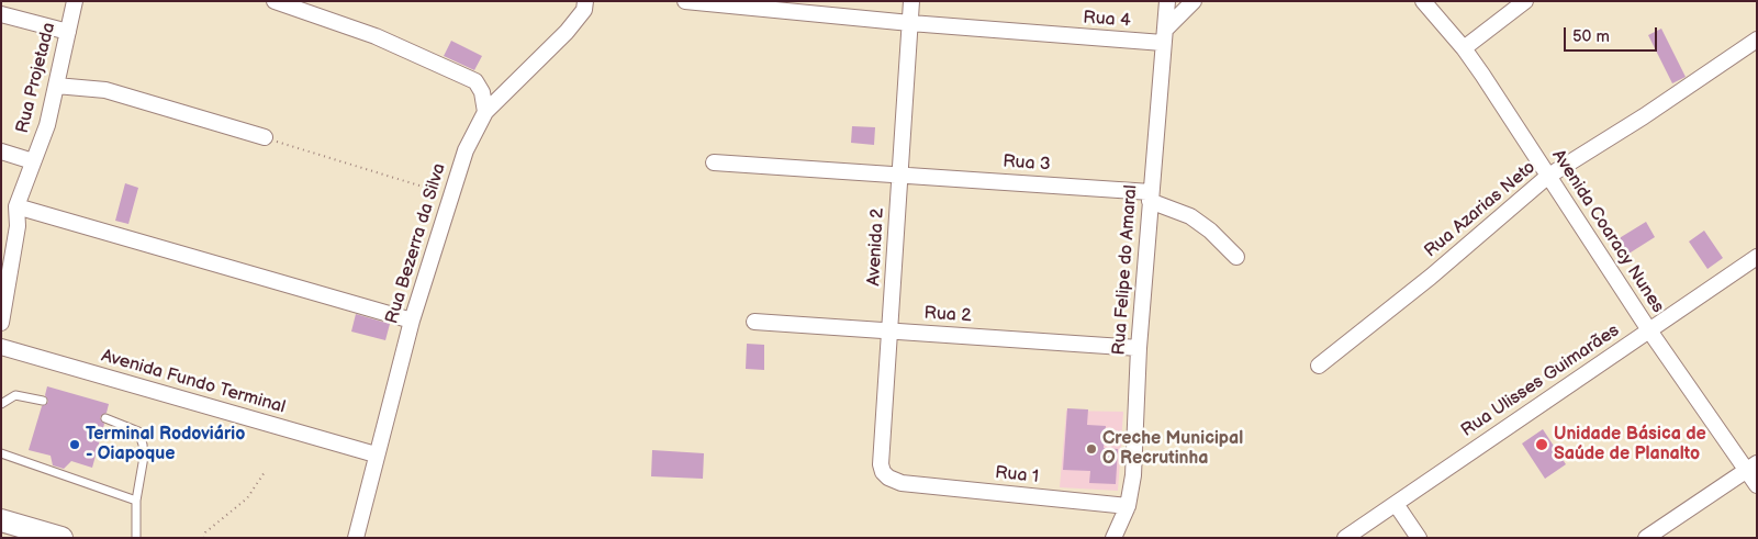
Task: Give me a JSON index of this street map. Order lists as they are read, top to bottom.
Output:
{
  "streets": {
    "street": [
      "Rua 4",
      "Rua Projetada",
      "Rua 3",
      "Rua Azarias Neto",
      "Avenida Coaracy Nunes",
      "Rua Bezerra da Silva",
      "Avenida 2",
      "Rua Felipe do Amaral",
      "Rua 2",
      "Rua Ulisses Guimarães",
      "Avenida Fundo Terminal",
      "Rua 1"
    ]
  },
  "crossings": [
    ["Rua 4", "Avenida 2"],
    ["Rua 4", "Rua Felipe do Amaral"],
    ["Rua 3", "Avenida 2"],
    ["Rua 3", "Rua Felipe do Amaral"],
    ["Rua Azarias Neto", "Avenida Coaracy Nunes"],
    ["Avenida Coaracy Nunes", "Rua Ulisses Guimarães"],
    ["Rua Bezerra da Silva", "Avenida Fundo Terminal"],
    ["Avenida 2", "Rua 2"],
    ["Avenida 2", "Rua 1"],
    ["Rua Felipe do Amaral", "Rua 2"],
    ["Rua Felipe do Amaral", "Rua 1"]
  ],
  "places": ["Terminal Rodoviário - Oiapoque", "Unidade Básica de Saúde de Planalto", "Creche Municipal O Recrutinha"],
  "scale_bar": "50 m"
}
